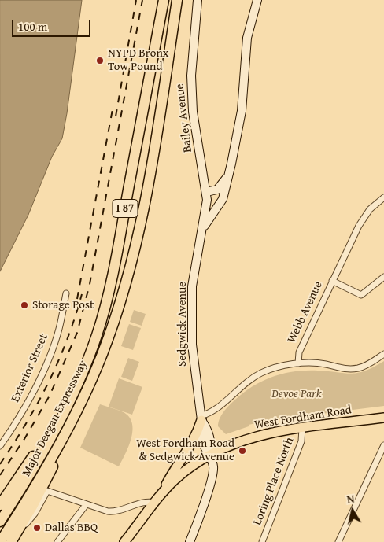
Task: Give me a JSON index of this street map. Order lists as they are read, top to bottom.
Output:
{
  "streets": {
    "highway": ["I 87", "Major Deegan Expressway"],
    "main road": ["Bailey Avenue", "Sedgwick Avenue", "West Fordham Road"],
    "street": ["Webb Avenue", "Exterior Street", "Loring Place North"]
  },
  "crossings": [
    ["Bailey Avenue", "Sedgwick Avenue"],
    ["Sedgwick Avenue", "West Fordham Road"],
    ["West Fordham Road", "Loring Place North"]
  ],
  "parks": ["Devoe Park"],
  "places": [
    "NYPD Bronx Tow Pound",
    "Storage Post",
    "West Fordham Road & Sedgwick Avenue",
    "Dallas BBQ"
  ],
  "scale_bar": "100 m",
  "north": "top"
}
